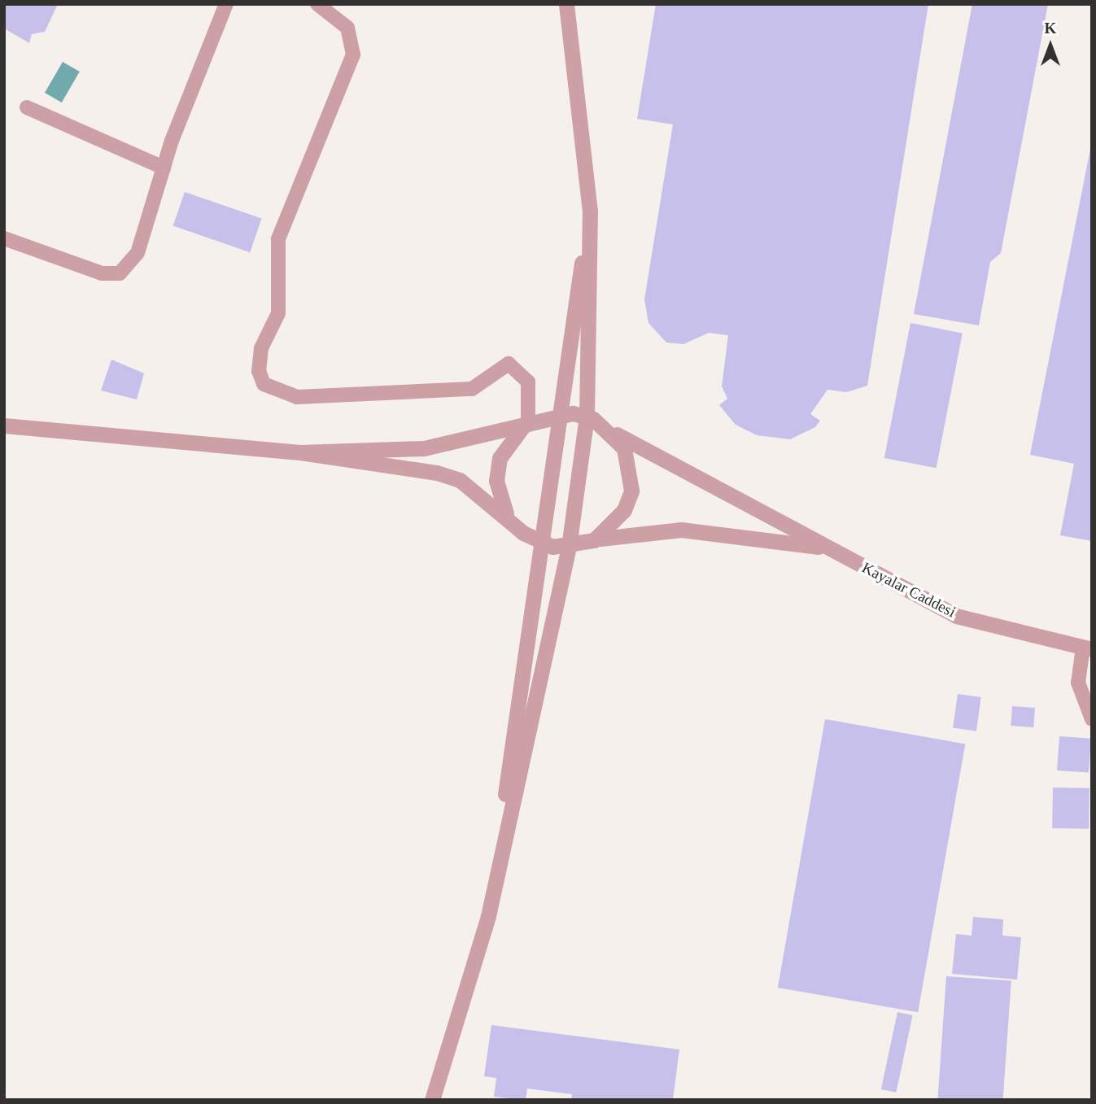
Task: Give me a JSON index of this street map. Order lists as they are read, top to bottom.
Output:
{
  "streets": {
    "street": ["Kayalar Caddesi"]
  },
  "north": "top"
}
